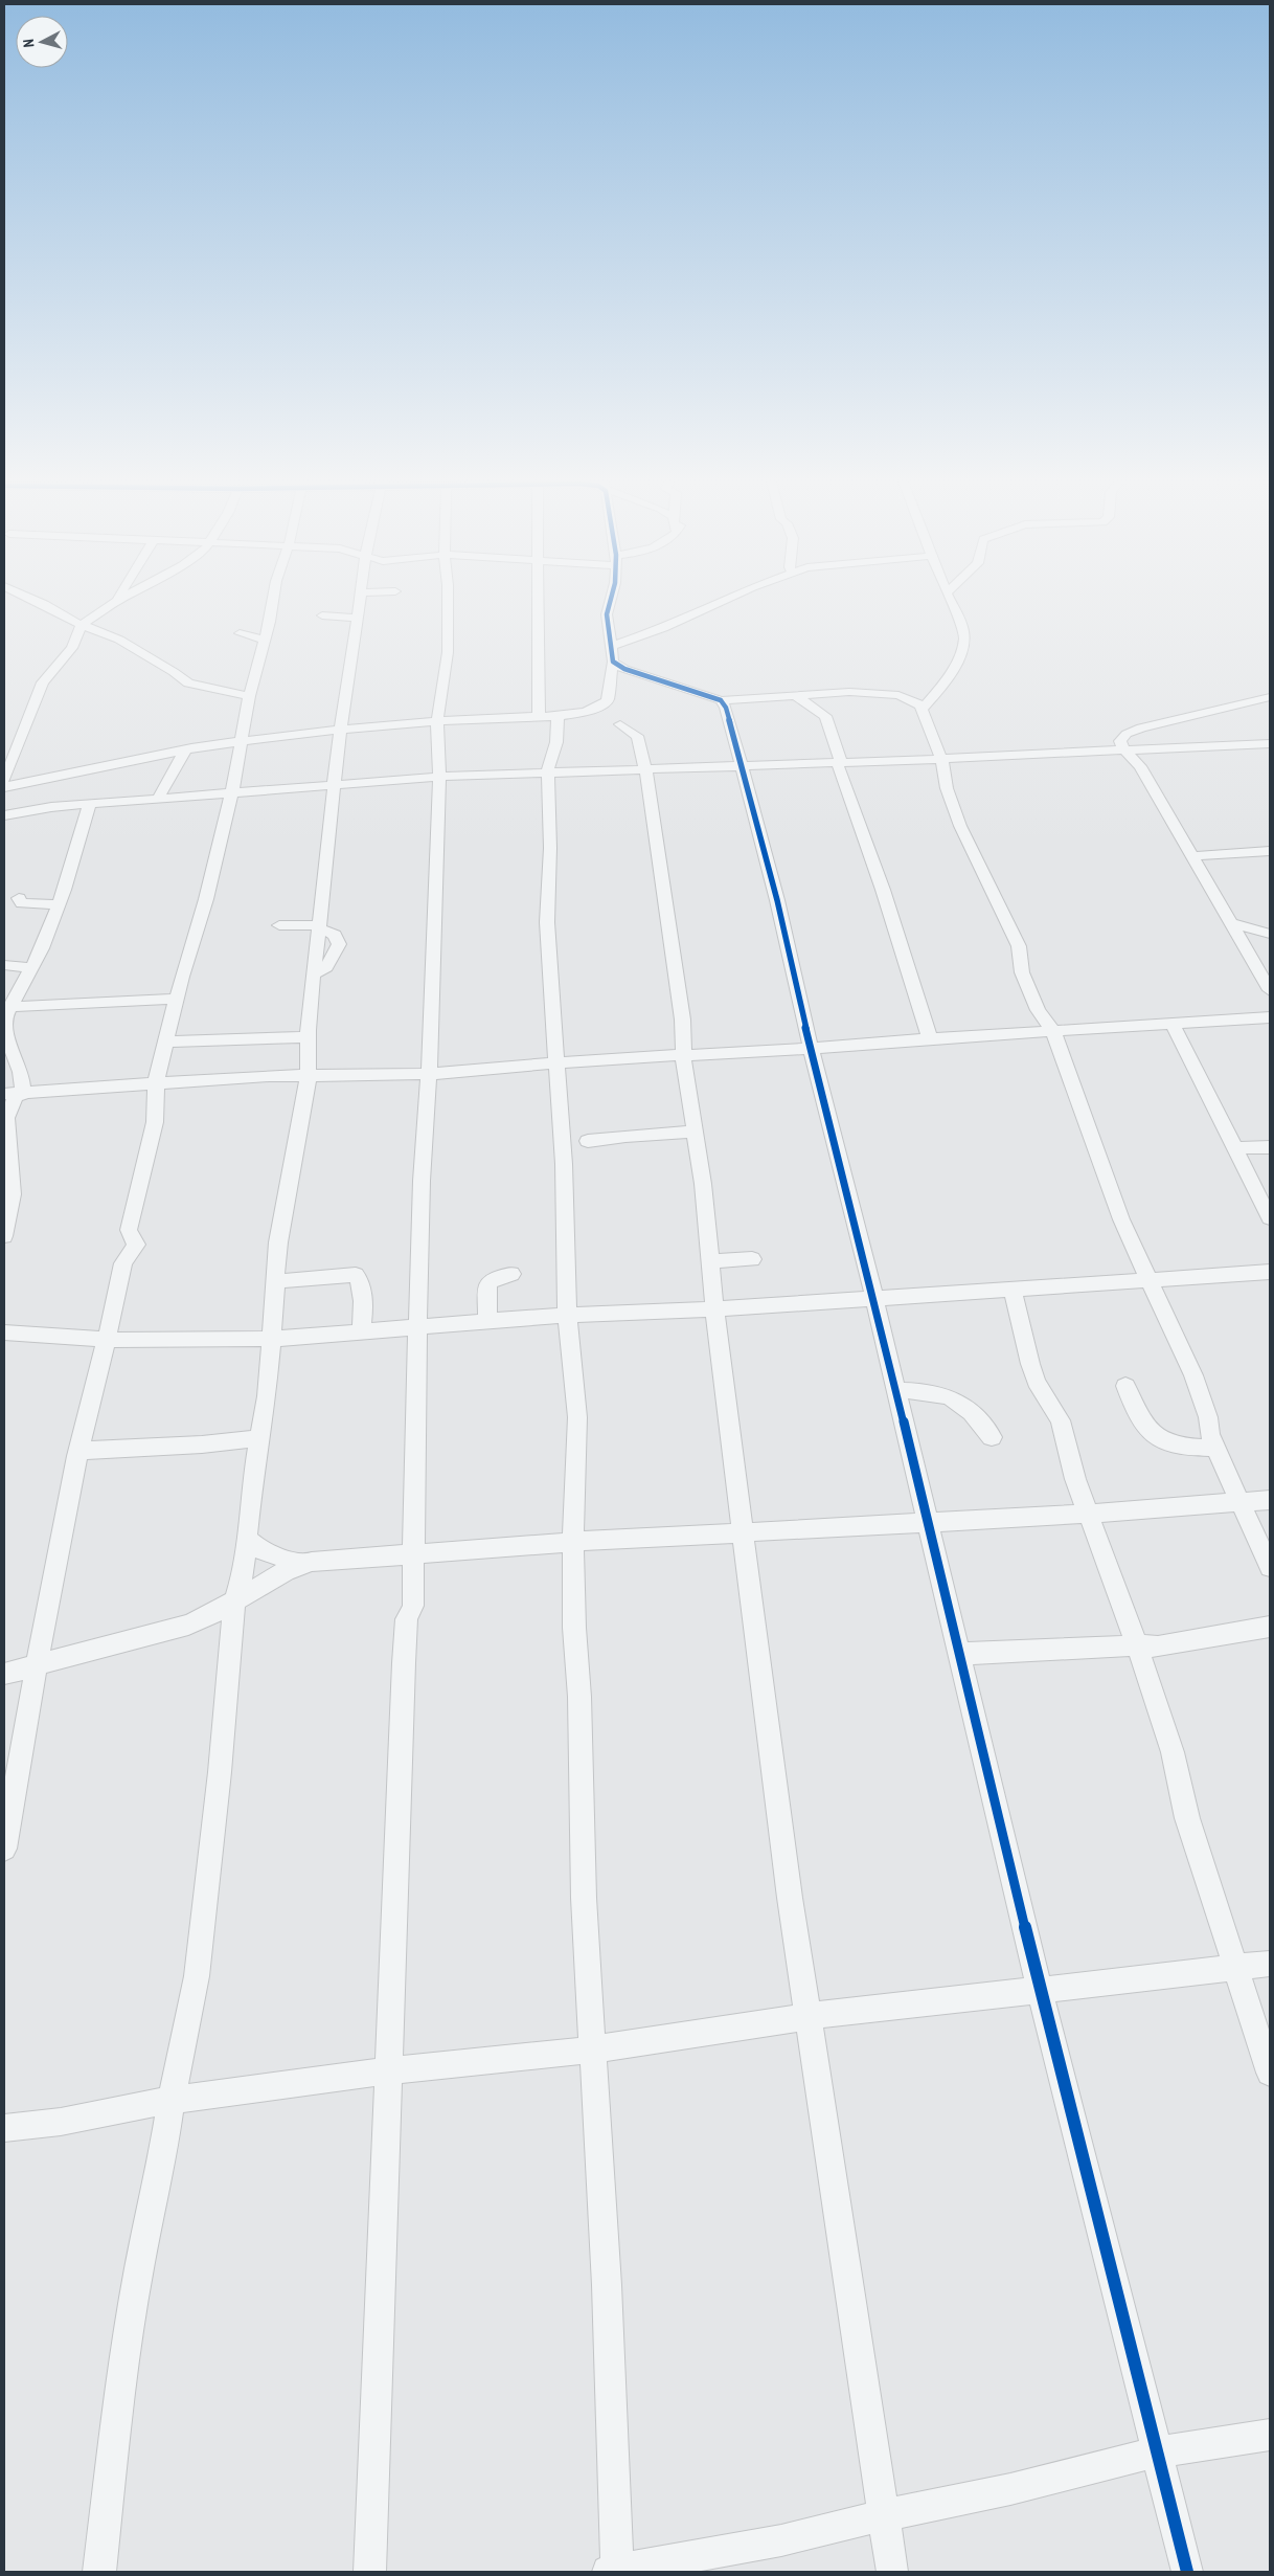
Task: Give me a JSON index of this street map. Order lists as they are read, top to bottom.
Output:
{
  "north": "left"
}
